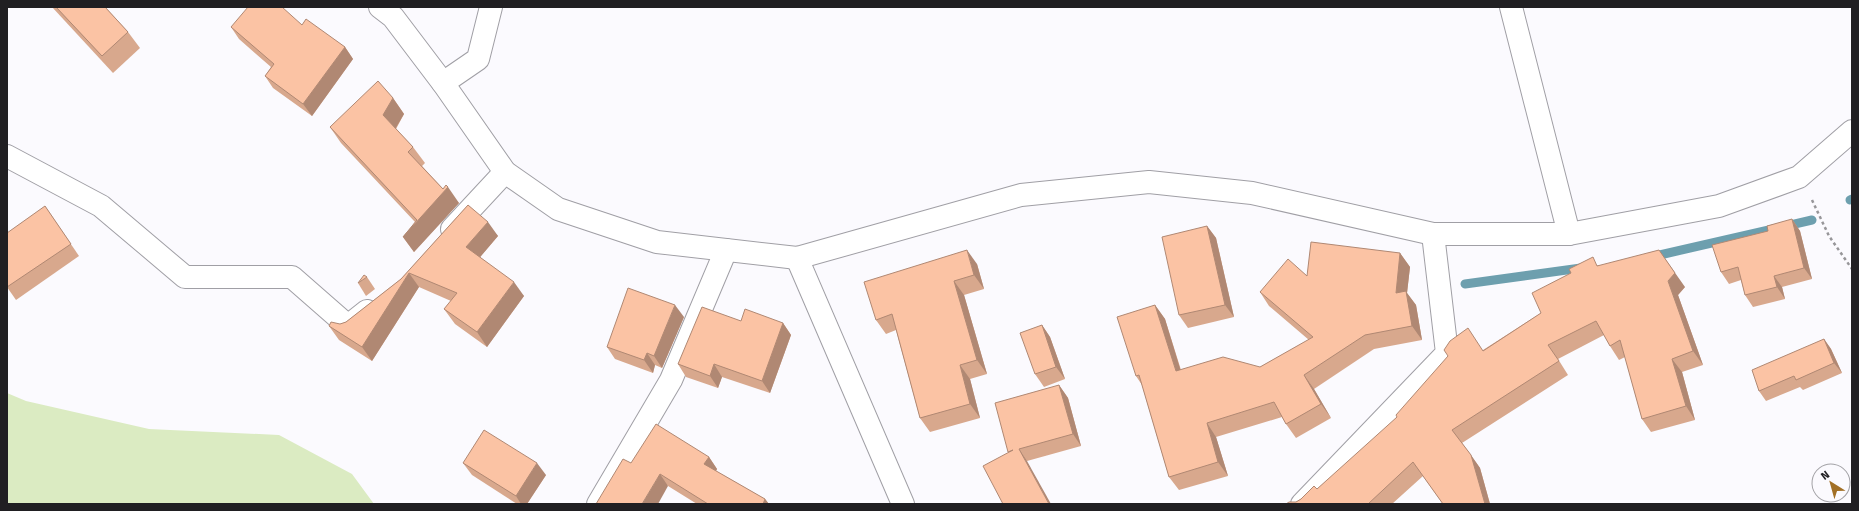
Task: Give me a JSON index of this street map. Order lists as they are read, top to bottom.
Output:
{
  "north": "top left"
}
